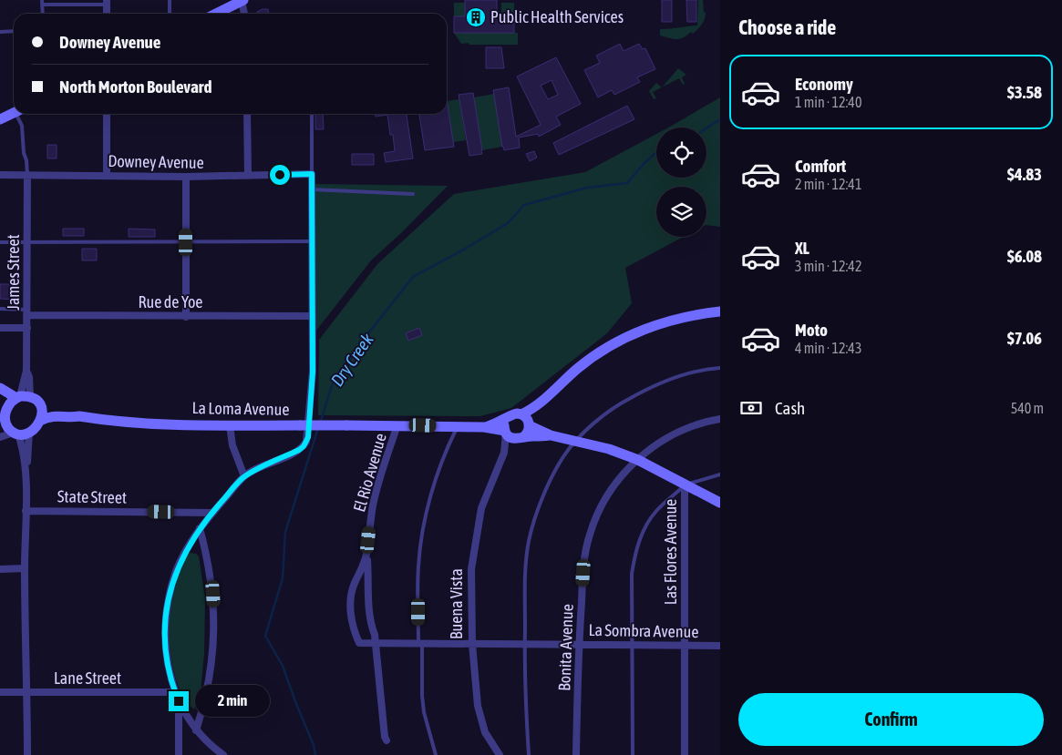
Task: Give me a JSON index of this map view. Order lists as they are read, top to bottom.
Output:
{
  "streets": {
    "main road": ["La Loma Avenue"],
    "street": [
      "Downey Avenue",
      "James Street",
      "Rue de Yoe",
      "El Rio Avenue",
      "State Street",
      "Las Flores Avenue",
      "Buena Vista",
      "La Sombra Avenue",
      "Bonita Avenue",
      "Lane Street"
    ]
  },
  "crossings": [
    ["Downey Avenue", "James Street"],
    ["James Street", "Rue de Yoe"],
    ["James Street", "La Loma Avenue"],
    ["La Loma Avenue", "El Rio Avenue"],
    ["La Loma Avenue", "Buena Vista"],
    ["El Rio Avenue", "La Sombra Avenue"],
    ["Las Flores Avenue", "La Sombra Avenue"],
    ["Buena Vista", "La Sombra Avenue"],
    ["La Sombra Avenue", "Bonita Avenue"]
  ],
  "water": ["Dry Creek"],
  "places": {
    "building": ["Public Health Services"]
  },
  "page": {
    "heading": "Choose a ride",
    "banner": ["Downey Avenue", "North Morton Boulevard"],
    "list": [
      {
        "name": "Economy",
        "note": "1 min · 12:40",
        "value": "$3.58"
      },
      {
        "name": "Comfort",
        "note": "2 min · 12:41",
        "value": "$4.83"
      },
      {
        "name": "XL",
        "note": "3 min · 12:42",
        "value": "$6.08"
      },
      {
        "name": "Moto",
        "note": "4 min · 12:43",
        "value": "$7.06"
      }
    ],
    "pay": ["Cash", "540 m"],
    "buttons": "Confirm",
    "bubble": "2 min"
  }
}
